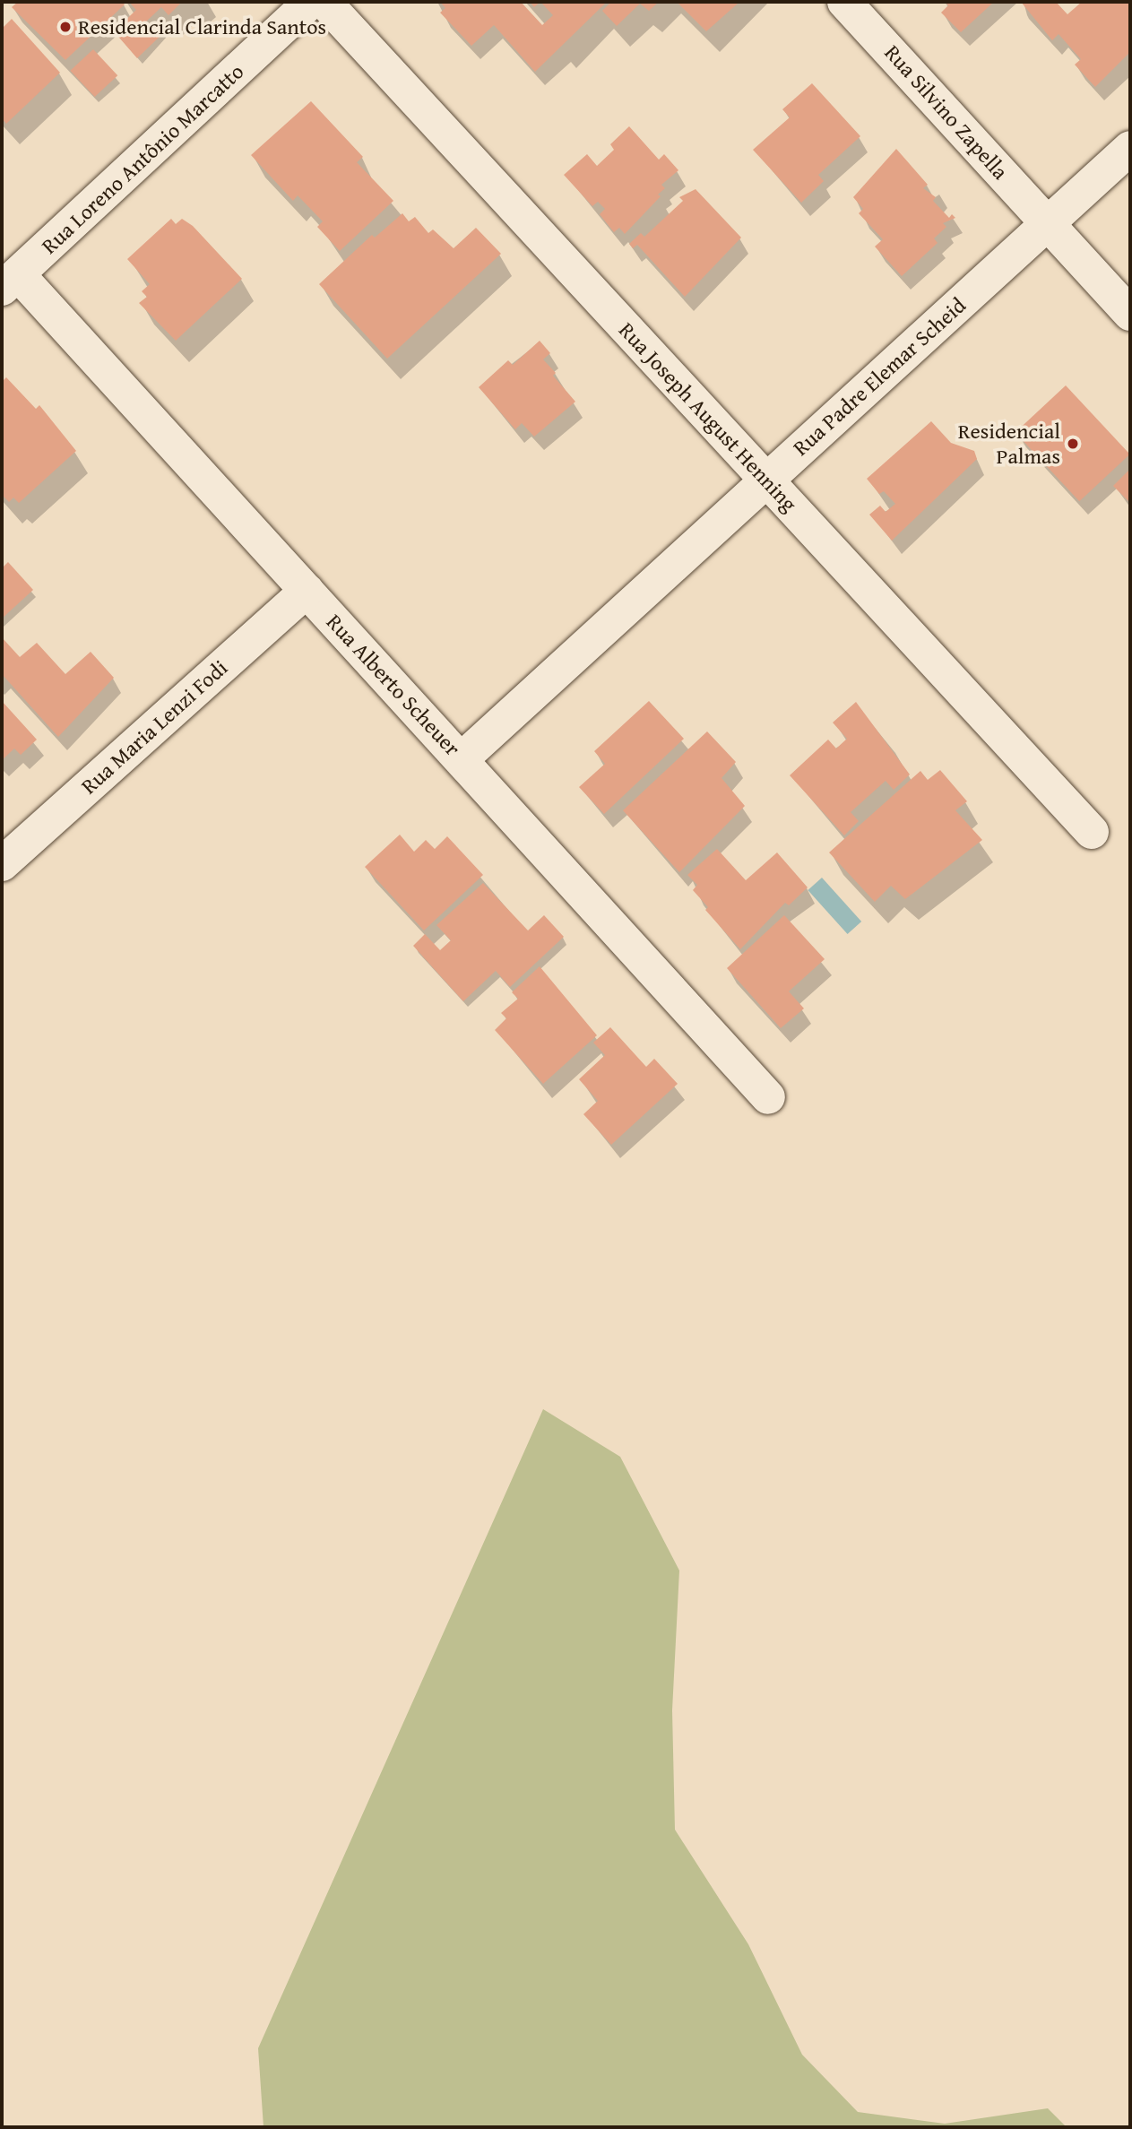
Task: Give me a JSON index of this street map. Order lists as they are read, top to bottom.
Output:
{
  "streets": {
    "street": [
      "Rua Silvino Zapella",
      "Rua Loreno Antônio Marcatto",
      "Rua Padre Elemar Scheid",
      "Rua Joseph August Henning",
      "Rua Alberto Scheuer",
      "Rua Maria Lenzi Fodi"
    ]
  },
  "crossings": [
    ["Rua Silvino Zapella", "Rua Padre Elemar Scheid"],
    ["Rua Loreno Antônio Marcatto", "Rua Alberto Scheuer"],
    ["Rua Padre Elemar Scheid", "Rua Joseph August Henning"],
    ["Rua Padre Elemar Scheid", "Rua Alberto Scheuer"],
    ["Rua Alberto Scheuer", "Rua Maria Lenzi Fodi"]
  ],
  "places": ["Residencial Clarinda Santos", "Residencial Palmas"]
}
